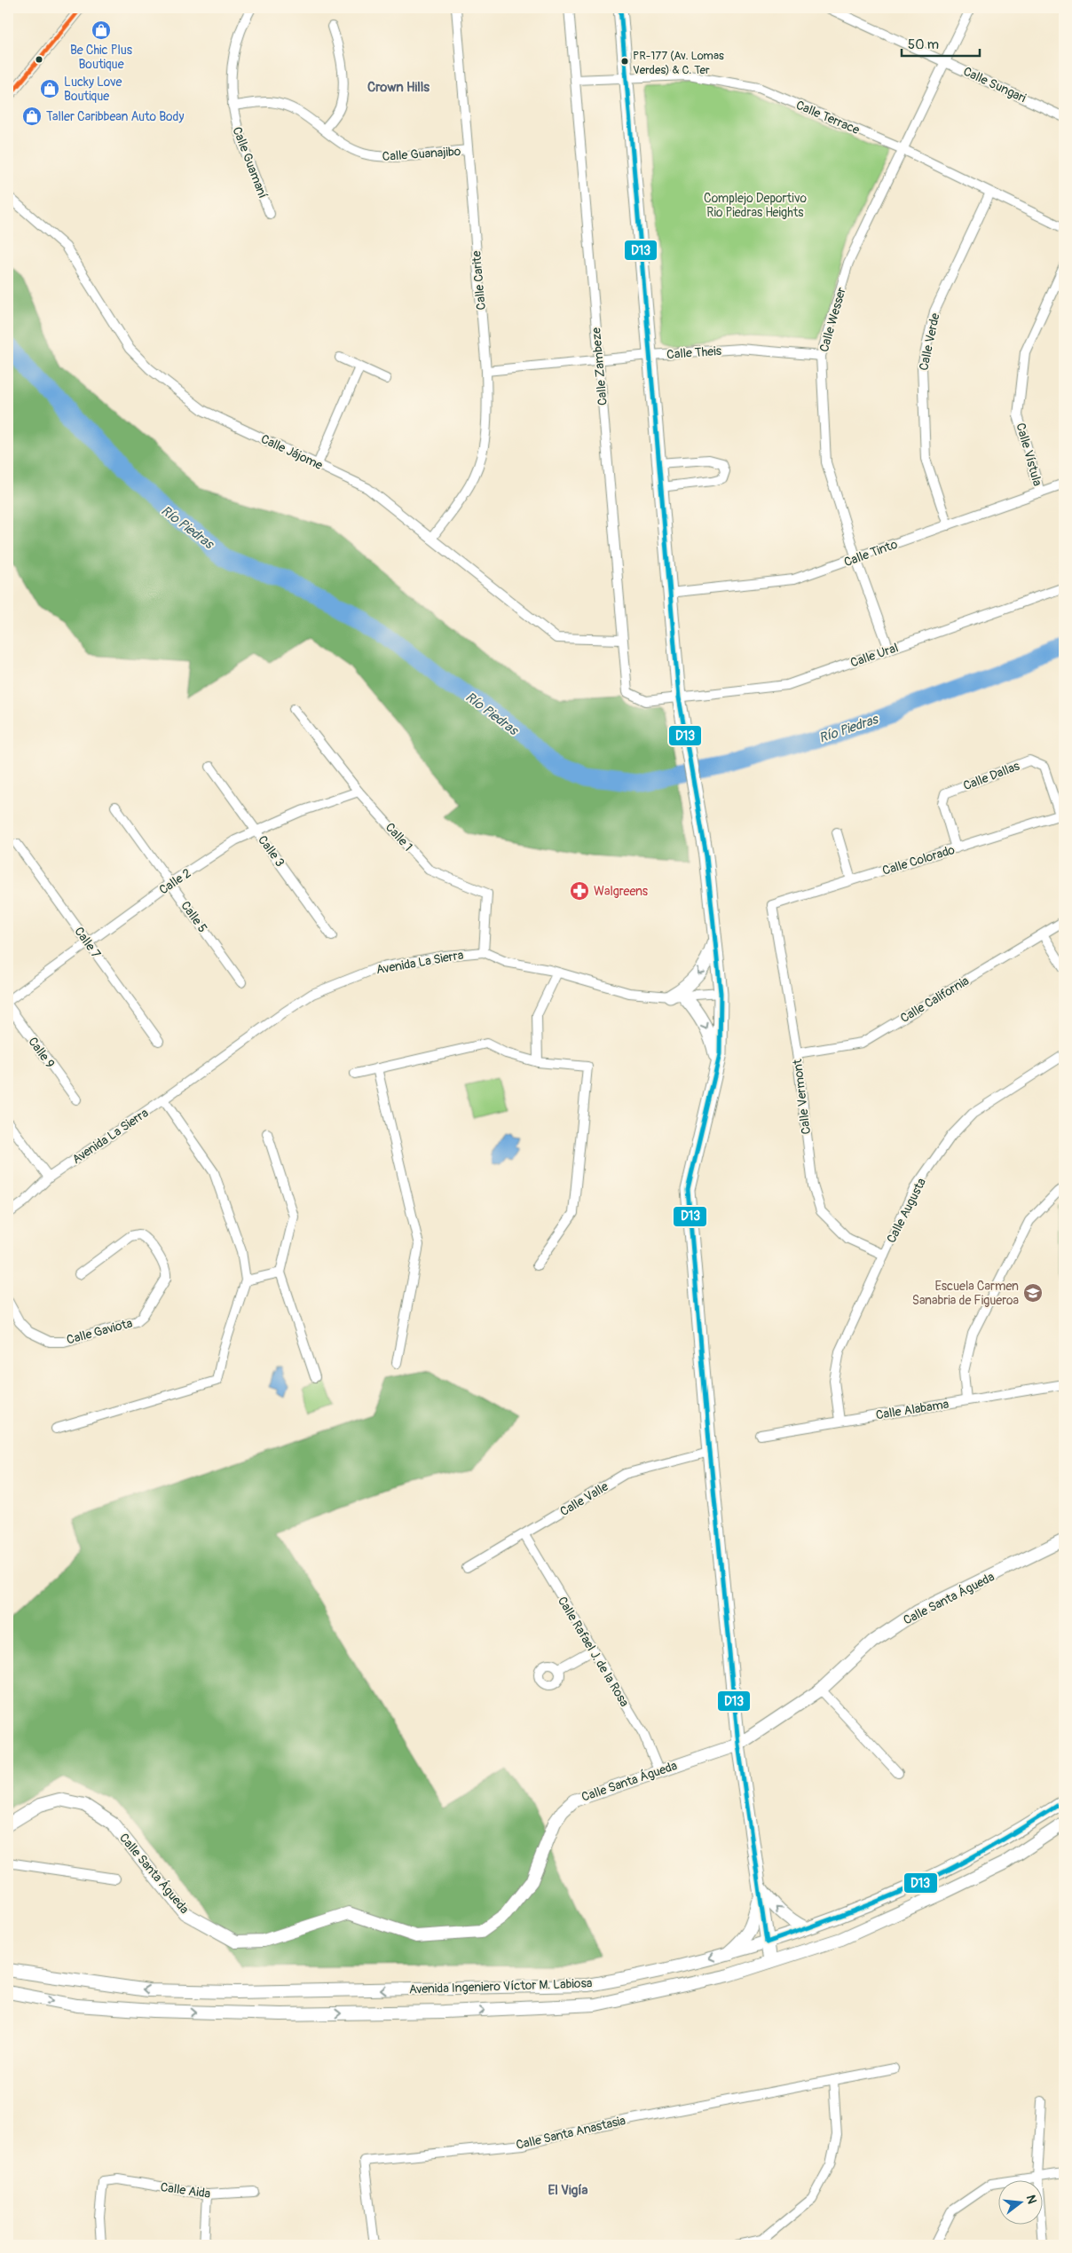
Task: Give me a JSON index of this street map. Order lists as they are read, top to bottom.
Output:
{
  "streets": {
    "main road": ["Calle Santa Águeda", "Avenida Ingeniero Víctor M. Labiosa"],
    "street": [
      "Calle Sungari",
      "Calle Terrace",
      "Calle Guanajibo",
      "Calle Guamaní",
      "Calle Carite",
      "Calle Wesser",
      "Calle Verde",
      "Calle Theis",
      "Calle Zambeze",
      "Calle Jájome",
      "Calle Vístula",
      "Calle Tinto",
      "Calle Ural",
      "Calle Dallas",
      "Calle 1",
      "Calle 3",
      "Calle Colorado",
      "Calle 2",
      "Calle 5",
      "Calle 7",
      "Avenida La Sierra",
      "Calle California",
      "Calle 9",
      "Calle Vermont",
      "Calle Augusta",
      "Calle Gaviota",
      "Calle Alabama",
      "Calle Valle",
      "Calle Rafael J. de la Rosa",
      "Calle Santa Anastasia",
      "Calle Aida"
    ]
  },
  "crossings": [
    ["Calle Sungari", "Calle Wesser"],
    ["Calle Terrace", "Calle Wesser"],
    ["Calle Terrace", "Calle Verde"],
    ["Calle Terrace", "Calle Zambeze"],
    ["Calle Guanajibo", "Calle Guamaní"],
    ["Calle Guanajibo", "Calle Carite"],
    ["Calle Carite", "Calle Theis"],
    ["Calle Carite", "Calle Jájome"],
    ["Calle Wesser", "Calle Theis"],
    ["Calle Wesser", "Calle Tinto"],
    ["Calle Wesser", "Calle Ural"],
    ["Calle Verde", "Calle Tinto"],
    ["Calle Theis", "Calle Zambeze"],
    ["Calle Zambeze", "Calle Jájome"],
    ["Calle Zambeze", "Calle Ural"],
    ["Calle Vístula", "Calle Tinto"],
    ["Calle Dallas", "Calle Colorado"],
    ["Calle 1", "Calle 2"],
    ["Calle 1", "Avenida La Sierra"],
    ["Calle 3", "Calle 2"],
    ["Calle Colorado", "Calle Vermont"],
    ["Calle 2", "Calle 5"],
    ["Calle 2", "Calle 7"],
    ["Calle California", "Calle Vermont"],
    ["Calle Vermont", "Calle Augusta"],
    ["Calle Augusta", "Calle Alabama"],
    ["Calle Valle", "Calle Rafael J. de la Rosa"],
    ["Calle Santa Águeda", "Calle Rafael J. de la Rosa"]
  ],
  "districts": ["Crown Hills", "El Vigía"],
  "water": ["Río Piedras"],
  "parks": ["Complejo Deportivo Rio Piedras Heights"],
  "places": {
    "shop": ["Be Chic Plus Boutique", "Lucky Love Boutique", "Taller Caribbean Auto Body"],
    "other": ["PR-177 (Av. Lomas Verdes) & C. Ter"],
    "pharmacy": ["Walgreens"],
    "school or university": ["Escuela Carmen Sanabria de Figueroa"]
  },
  "lines": ["transit line D13"],
  "scale_bar": "50 m",
  "north": "right"
}
